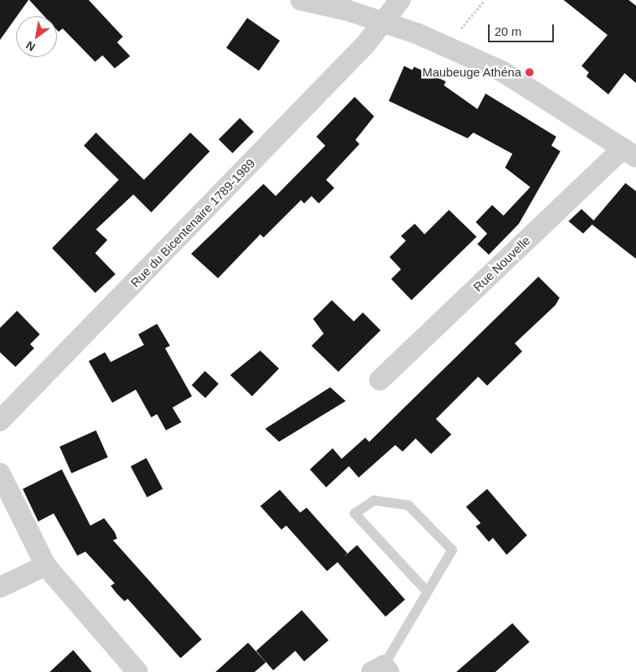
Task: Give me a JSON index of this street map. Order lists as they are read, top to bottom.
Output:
{
  "streets": {
    "street": ["Rue du Bicentenaire 1789-1989", "Rue Nouvelle"]
  },
  "places": ["Maubeuge Athéna"],
  "scale_bar": "20 m",
  "north": "bottom left"
}
